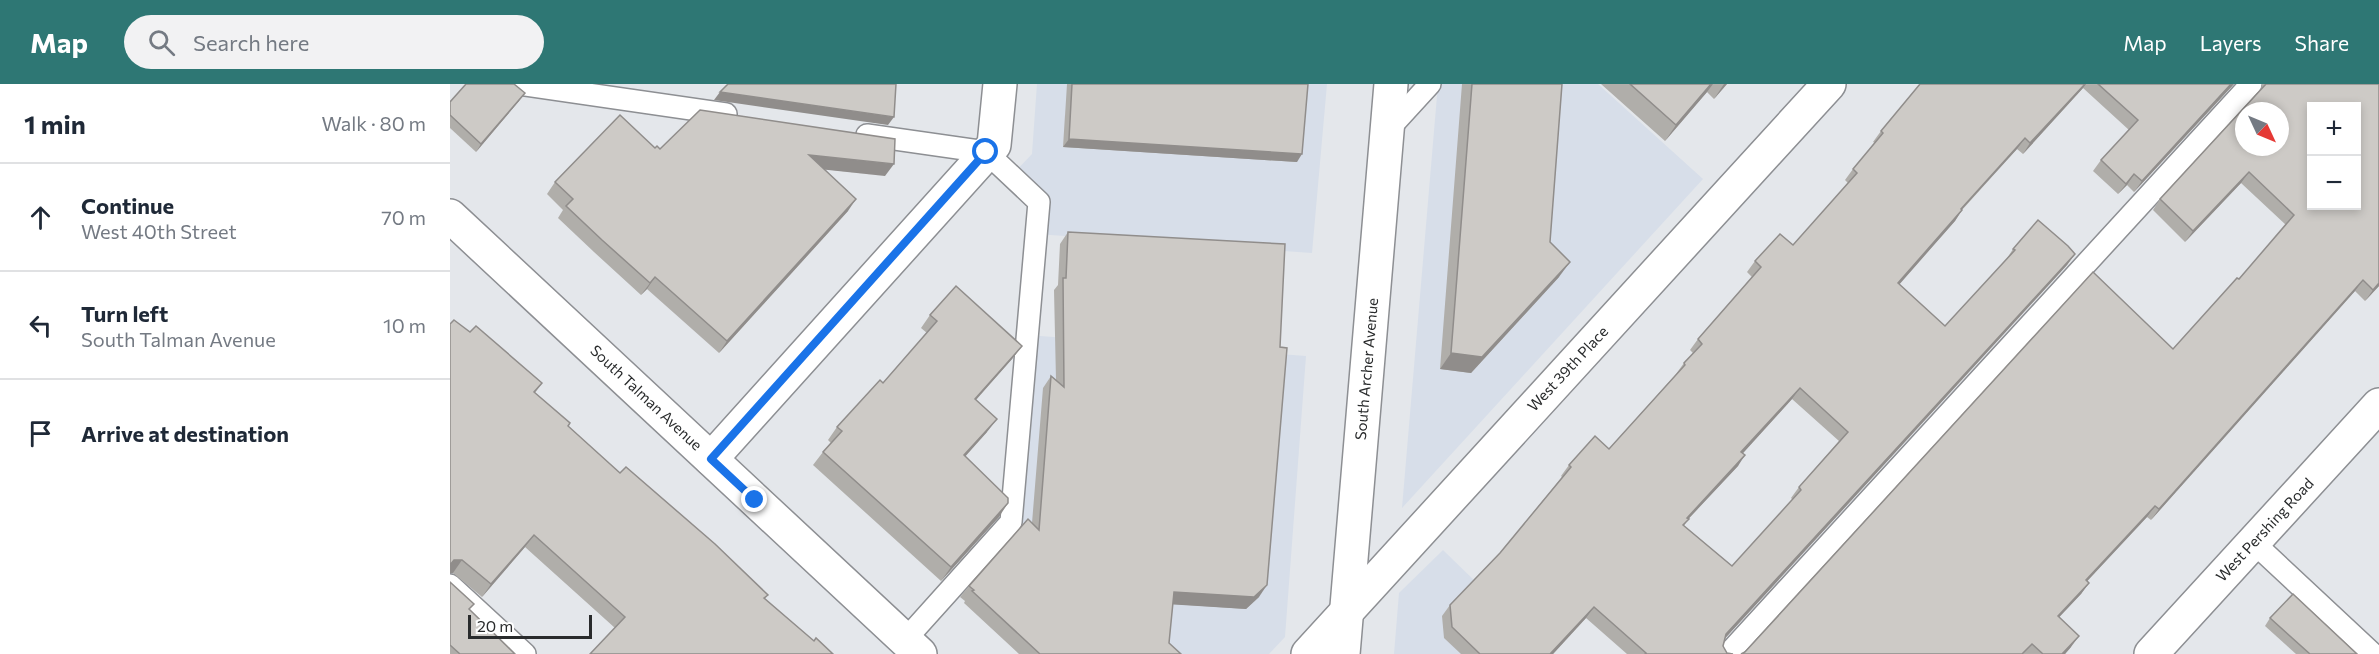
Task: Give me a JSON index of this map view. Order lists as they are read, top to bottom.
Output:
{
  "streets": {
    "street": [
      "South Archer Avenue",
      "West 39th Place",
      "South Talman Avenue",
      "West Pershing Road"
    ]
  },
  "crossings": [
    ["South Archer Avenue", "West 39th Place"]
  ],
  "scale_bar": "20 m",
  "north": "bottom right",
  "page": {
    "header": "Map",
    "search": "Search here",
    "nav": ["Map", "Layers", "Share"],
    "heading": ["1 min", "Walk · 80 m"],
    "map_buttons": ["+", "−"],
    "list": [
      ["Continue", "West 40th Street", "70 m"],
      ["Turn left", "South Talman Avenue", "10 m"],
      "Arrive at destination"
    ],
    "scale": "20 m"
  }
}
